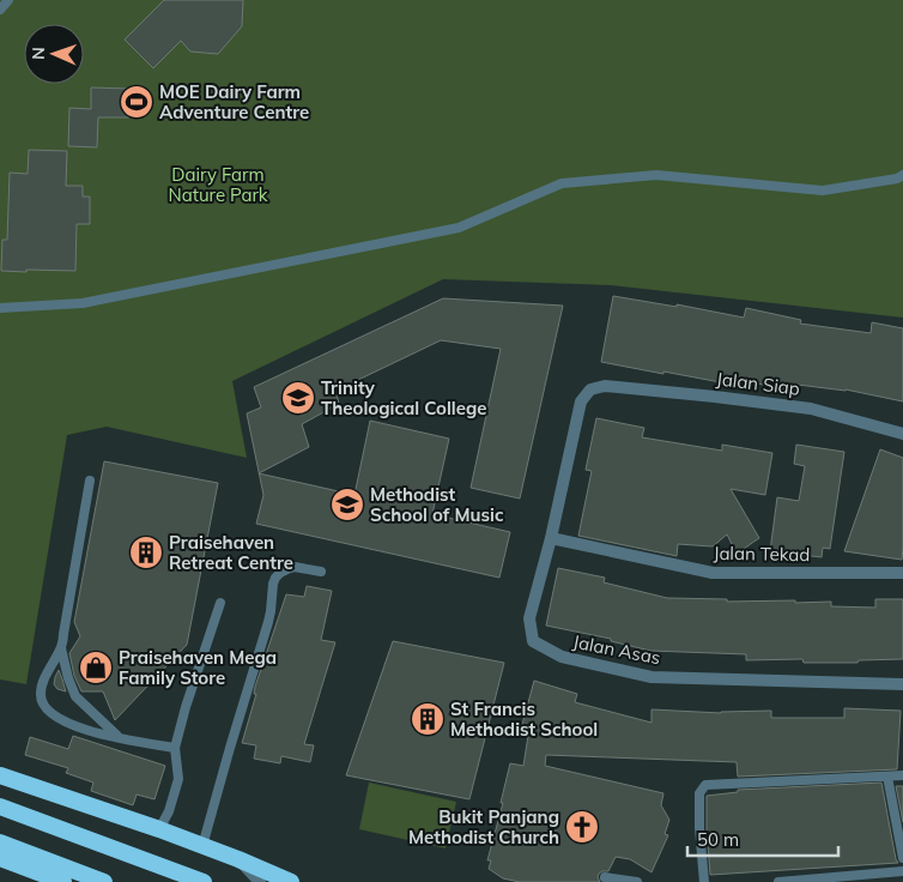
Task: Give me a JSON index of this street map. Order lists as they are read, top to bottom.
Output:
{
  "streets": {
    "street": ["Jalan Siap", "Jalan Tekad", "Jalan Asas"]
  },
  "crossings": [
    ["Jalan Siap", "Jalan Asas"],
    ["Jalan Tekad", "Jalan Asas"]
  ],
  "parks": ["Dairy Farm Nature Park"],
  "places": {
    "sports": ["MOE Dairy Farm Adventure Centre"],
    "school or university": ["Trinity Theological College", "Methodist School of Music"],
    "building": ["Praisehaven Retreat Centre", "St Francis Methodist School"],
    "shop": ["Praisehaven Mega Family Store"],
    "church": ["Bukit Panjang Methodist Church"]
  },
  "scale_bar": "50 m",
  "north": "left"
}
